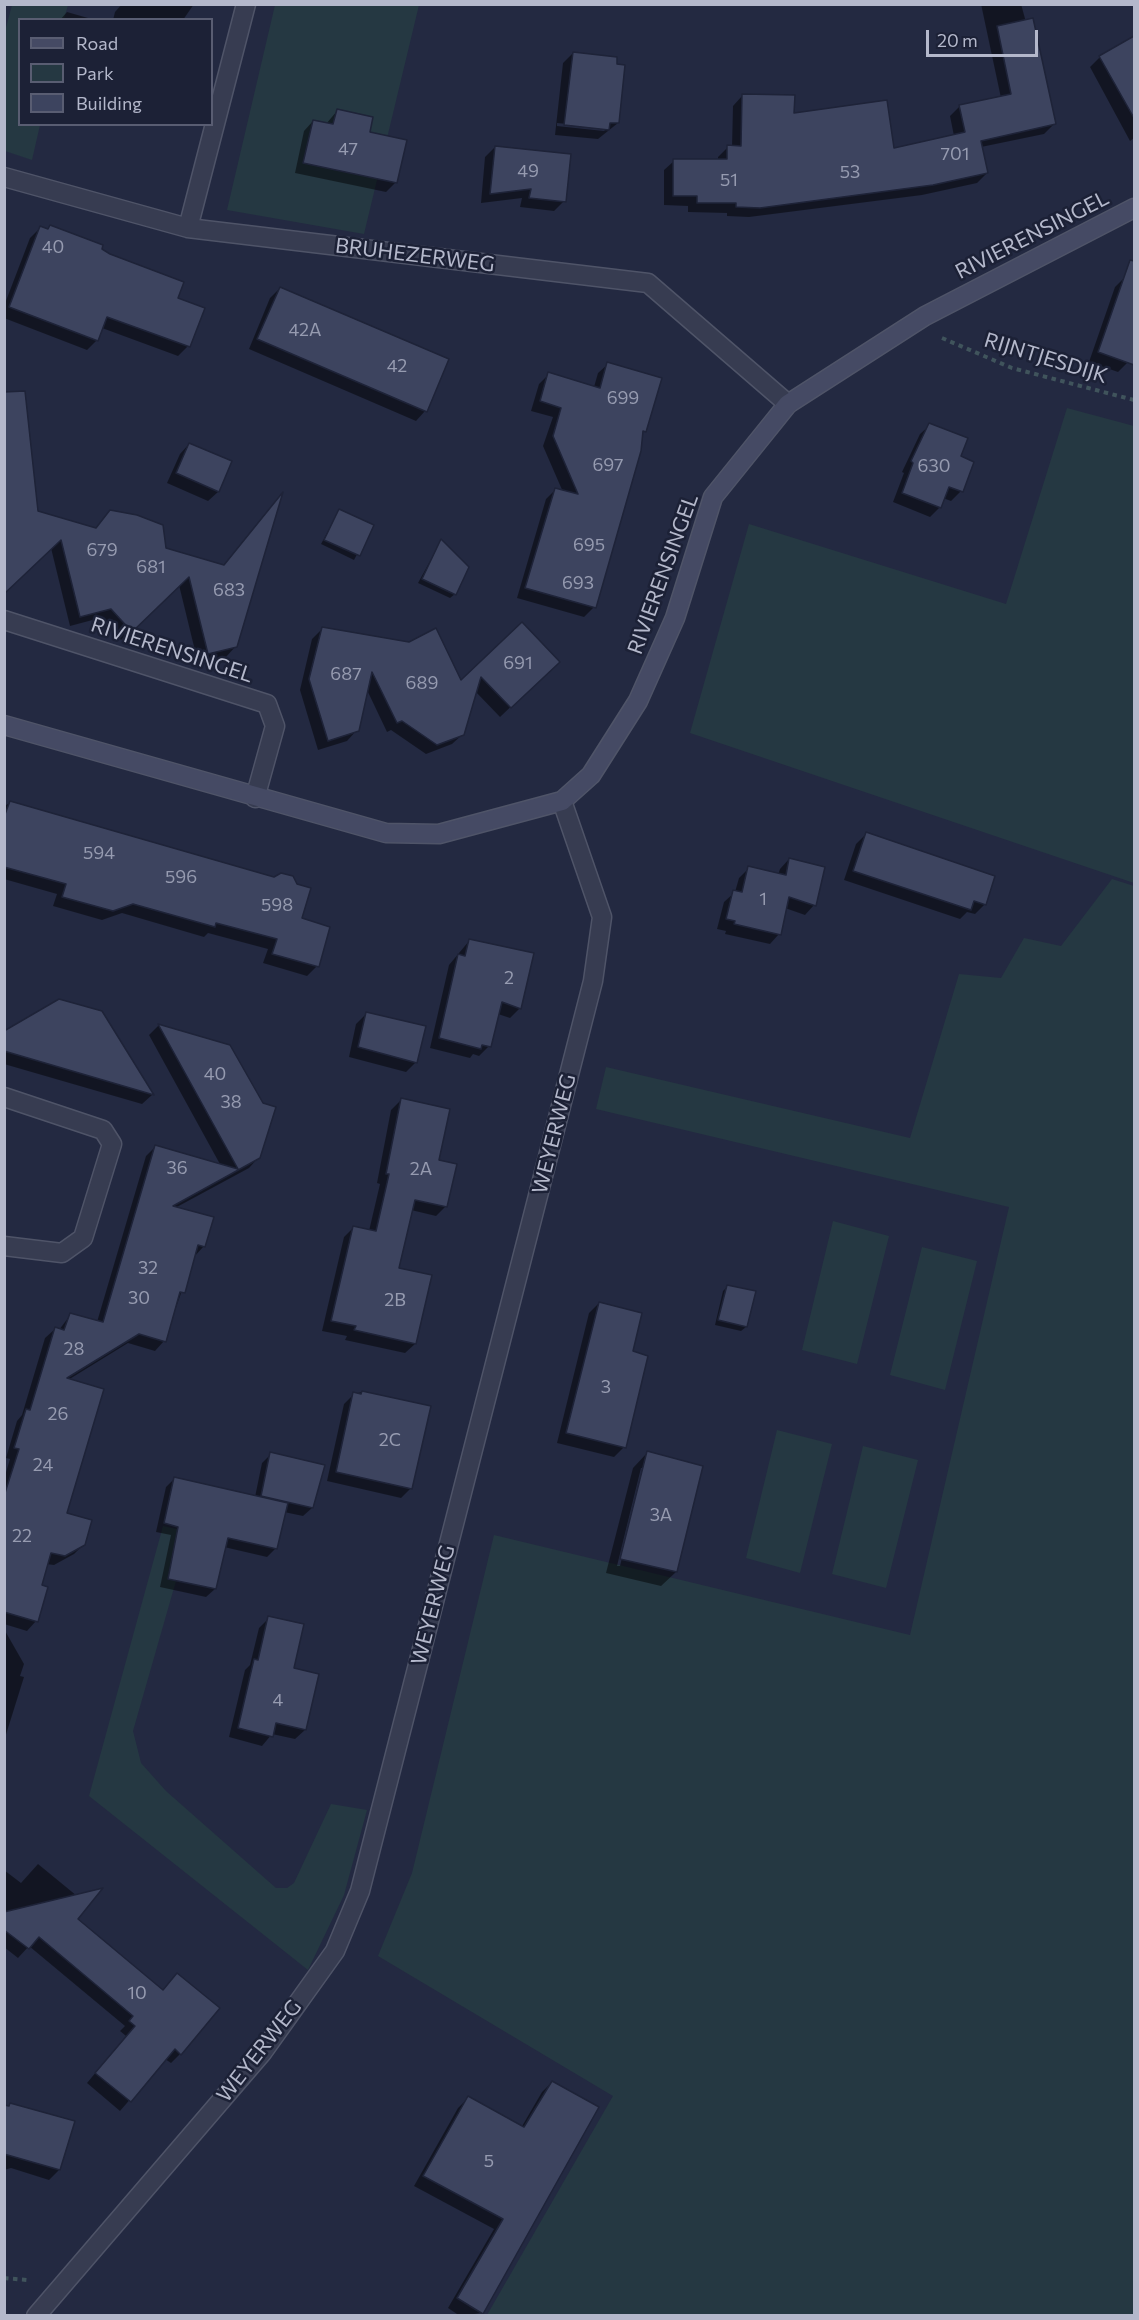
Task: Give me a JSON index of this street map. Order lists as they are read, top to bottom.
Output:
{
  "streets": {
    "street": ["RIVIERENSINGEL", "BRUHEZERWEG", "WEYERWEG"],
    "path": ["RIJNTJESDIJK"]
  },
  "crossings": [
    ["RIVIERENSINGEL", "BRUHEZERWEG"],
    ["RIVIERENSINGEL", "RIJNTJESDIJK"],
    ["RIVIERENSINGEL", "WEYERWEG"]
  ],
  "house_numbers": [
    "47",
    "701",
    "49",
    "53",
    "51",
    "40",
    "42A",
    "42",
    "699",
    "697",
    "630",
    "695",
    "679",
    "681",
    "693",
    "683",
    "691",
    "687",
    "689",
    "594",
    "596",
    "1",
    "598",
    "2",
    "40",
    "38",
    "36",
    "2A",
    "32",
    "30",
    "2B",
    "28",
    "3",
    "26",
    "2C",
    "24",
    "3A",
    "22",
    "4",
    "10",
    "5"
  ],
  "legend": ["Road", "Park", "Building"],
  "scale_bar": "20 m"
}
